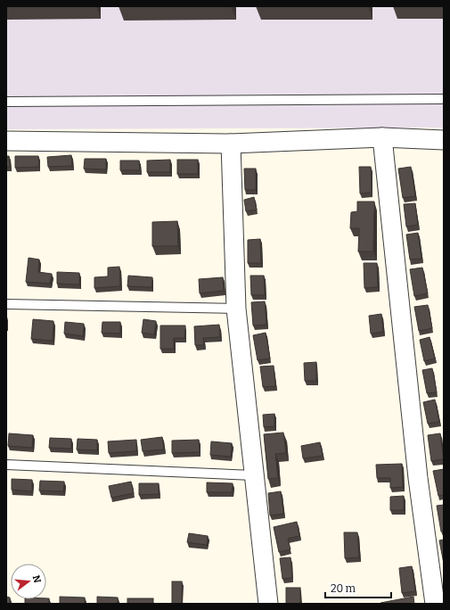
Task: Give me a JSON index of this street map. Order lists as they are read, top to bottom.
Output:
{
  "scale_bar": "20 m",
  "north": "right"
}
